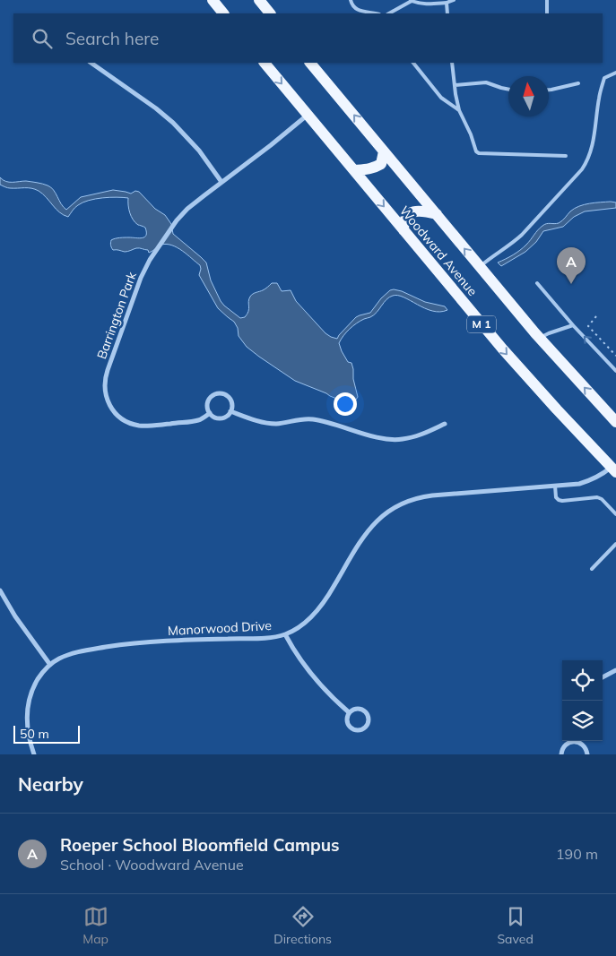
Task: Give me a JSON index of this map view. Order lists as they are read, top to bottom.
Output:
{
  "streets": {
    "main road": ["Woodward Avenue", "M 1"],
    "street": ["Barrington Park", "Manorwood Drive"]
  },
  "crossings": [
    ["Woodward Avenue", "Barrington Park"],
    ["Woodward Avenue", "Manorwood Drive"]
  ],
  "scale_bar": "50 m",
  "north": "top",
  "page": {
    "search": "Search here",
    "pins": "A",
    "scale": "50 m",
    "heading": "Nearby",
    "list": [
      {
        "mark": "A",
        "name": "Roeper School Bloomfield Campus",
        "note": "School · Woodward Avenue",
        "value": "190 m"
      }
    ],
    "nav": ["Map", "Directions", "Saved"]
  }
}
